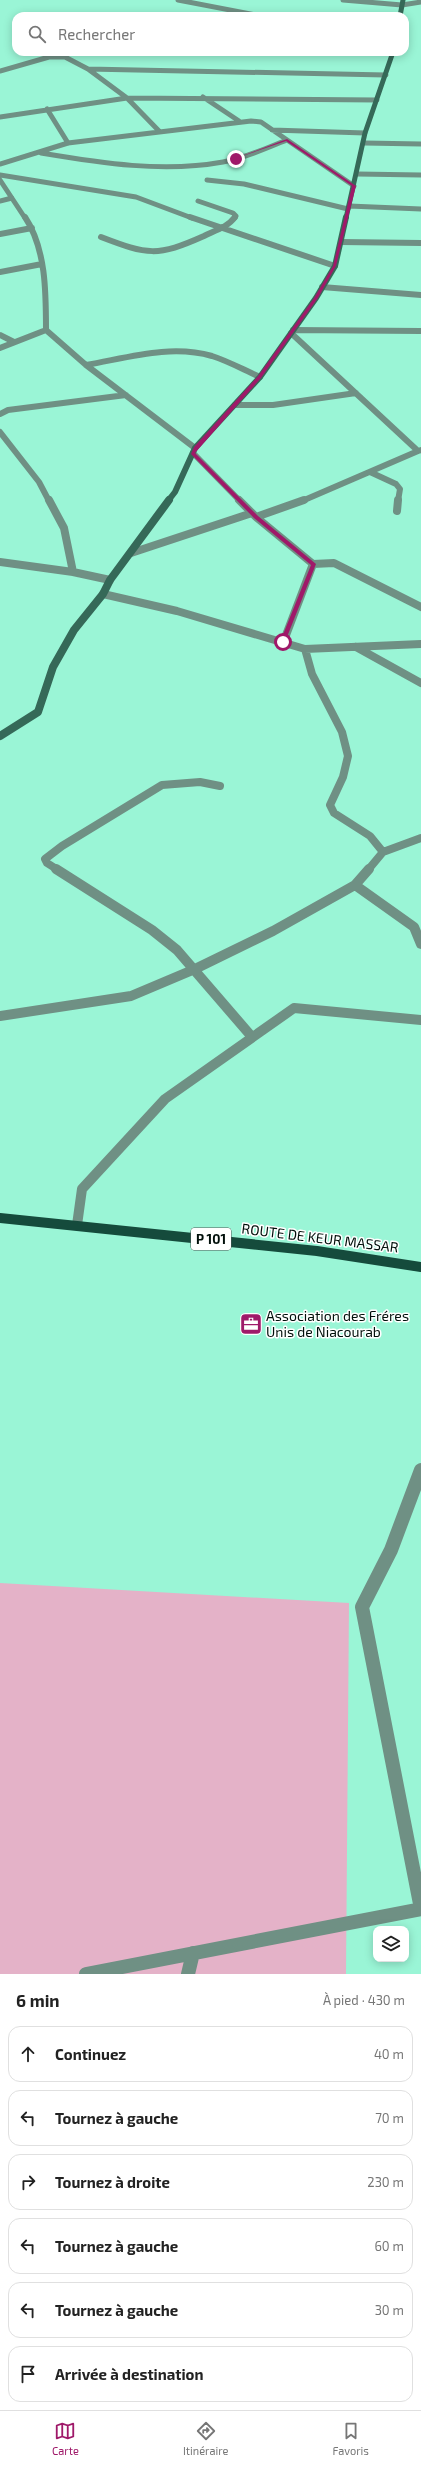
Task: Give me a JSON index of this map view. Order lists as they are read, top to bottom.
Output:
{
  "streets": {
    "main road": ["ROUTE DE KEUR MASSAR", "P 101"]
  },
  "places": {
    "office": ["Association des Fréres Unis de Niacourab"]
  },
  "page": {
    "search": "Rechercher",
    "heading": ["6 min", "À pied · 430 m"],
    "list": [
      ["Continuez", "40 m"],
      ["Tournez à gauche", "70 m"],
      ["Tournez à droite", "230 m"],
      ["Tournez à gauche", "60 m"],
      ["Tournez à gauche", "30 m"],
      "Arrivée à destination"
    ],
    "nav": ["Carte", "Itinéraire", "Favoris"]
  }
}
